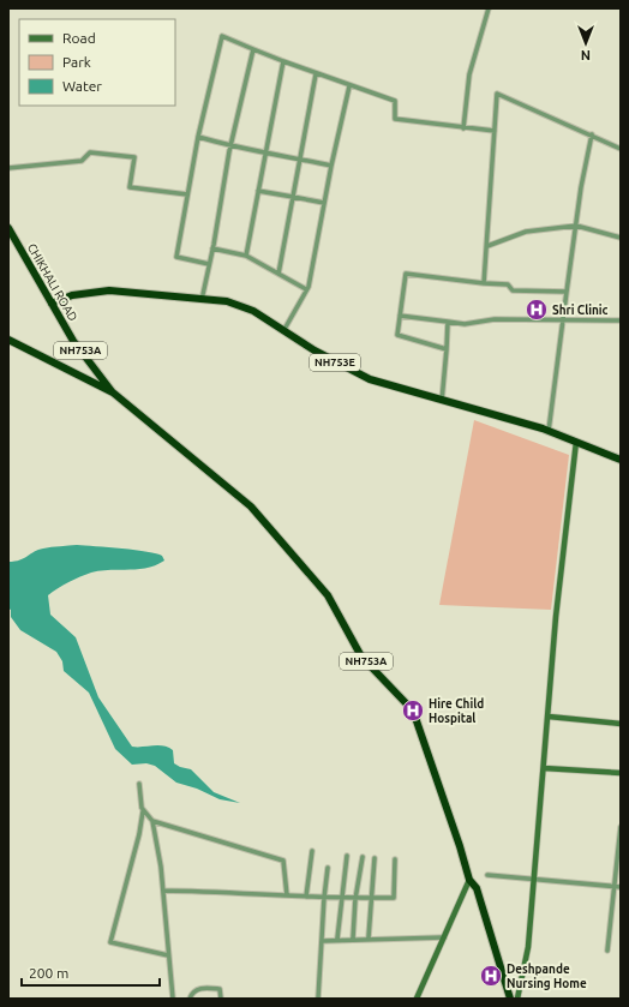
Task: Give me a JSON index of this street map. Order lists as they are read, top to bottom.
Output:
{
  "streets": {
    "highway": ["CHIKHALI ROAD", "NH753A", "NH753E"]
  },
  "crossings": [
    ["CHIKHALI ROAD", "NH753A"],
    ["CHIKHALI ROAD", "NH753E"]
  ],
  "places": {
    "hospital": ["Shri Clinic", "Hire Child Hospital", "Deshpande Nursing Home"]
  },
  "legend": ["Road", "Park", "Water"],
  "scale_bar": "200 m",
  "north": "bottom"
}
